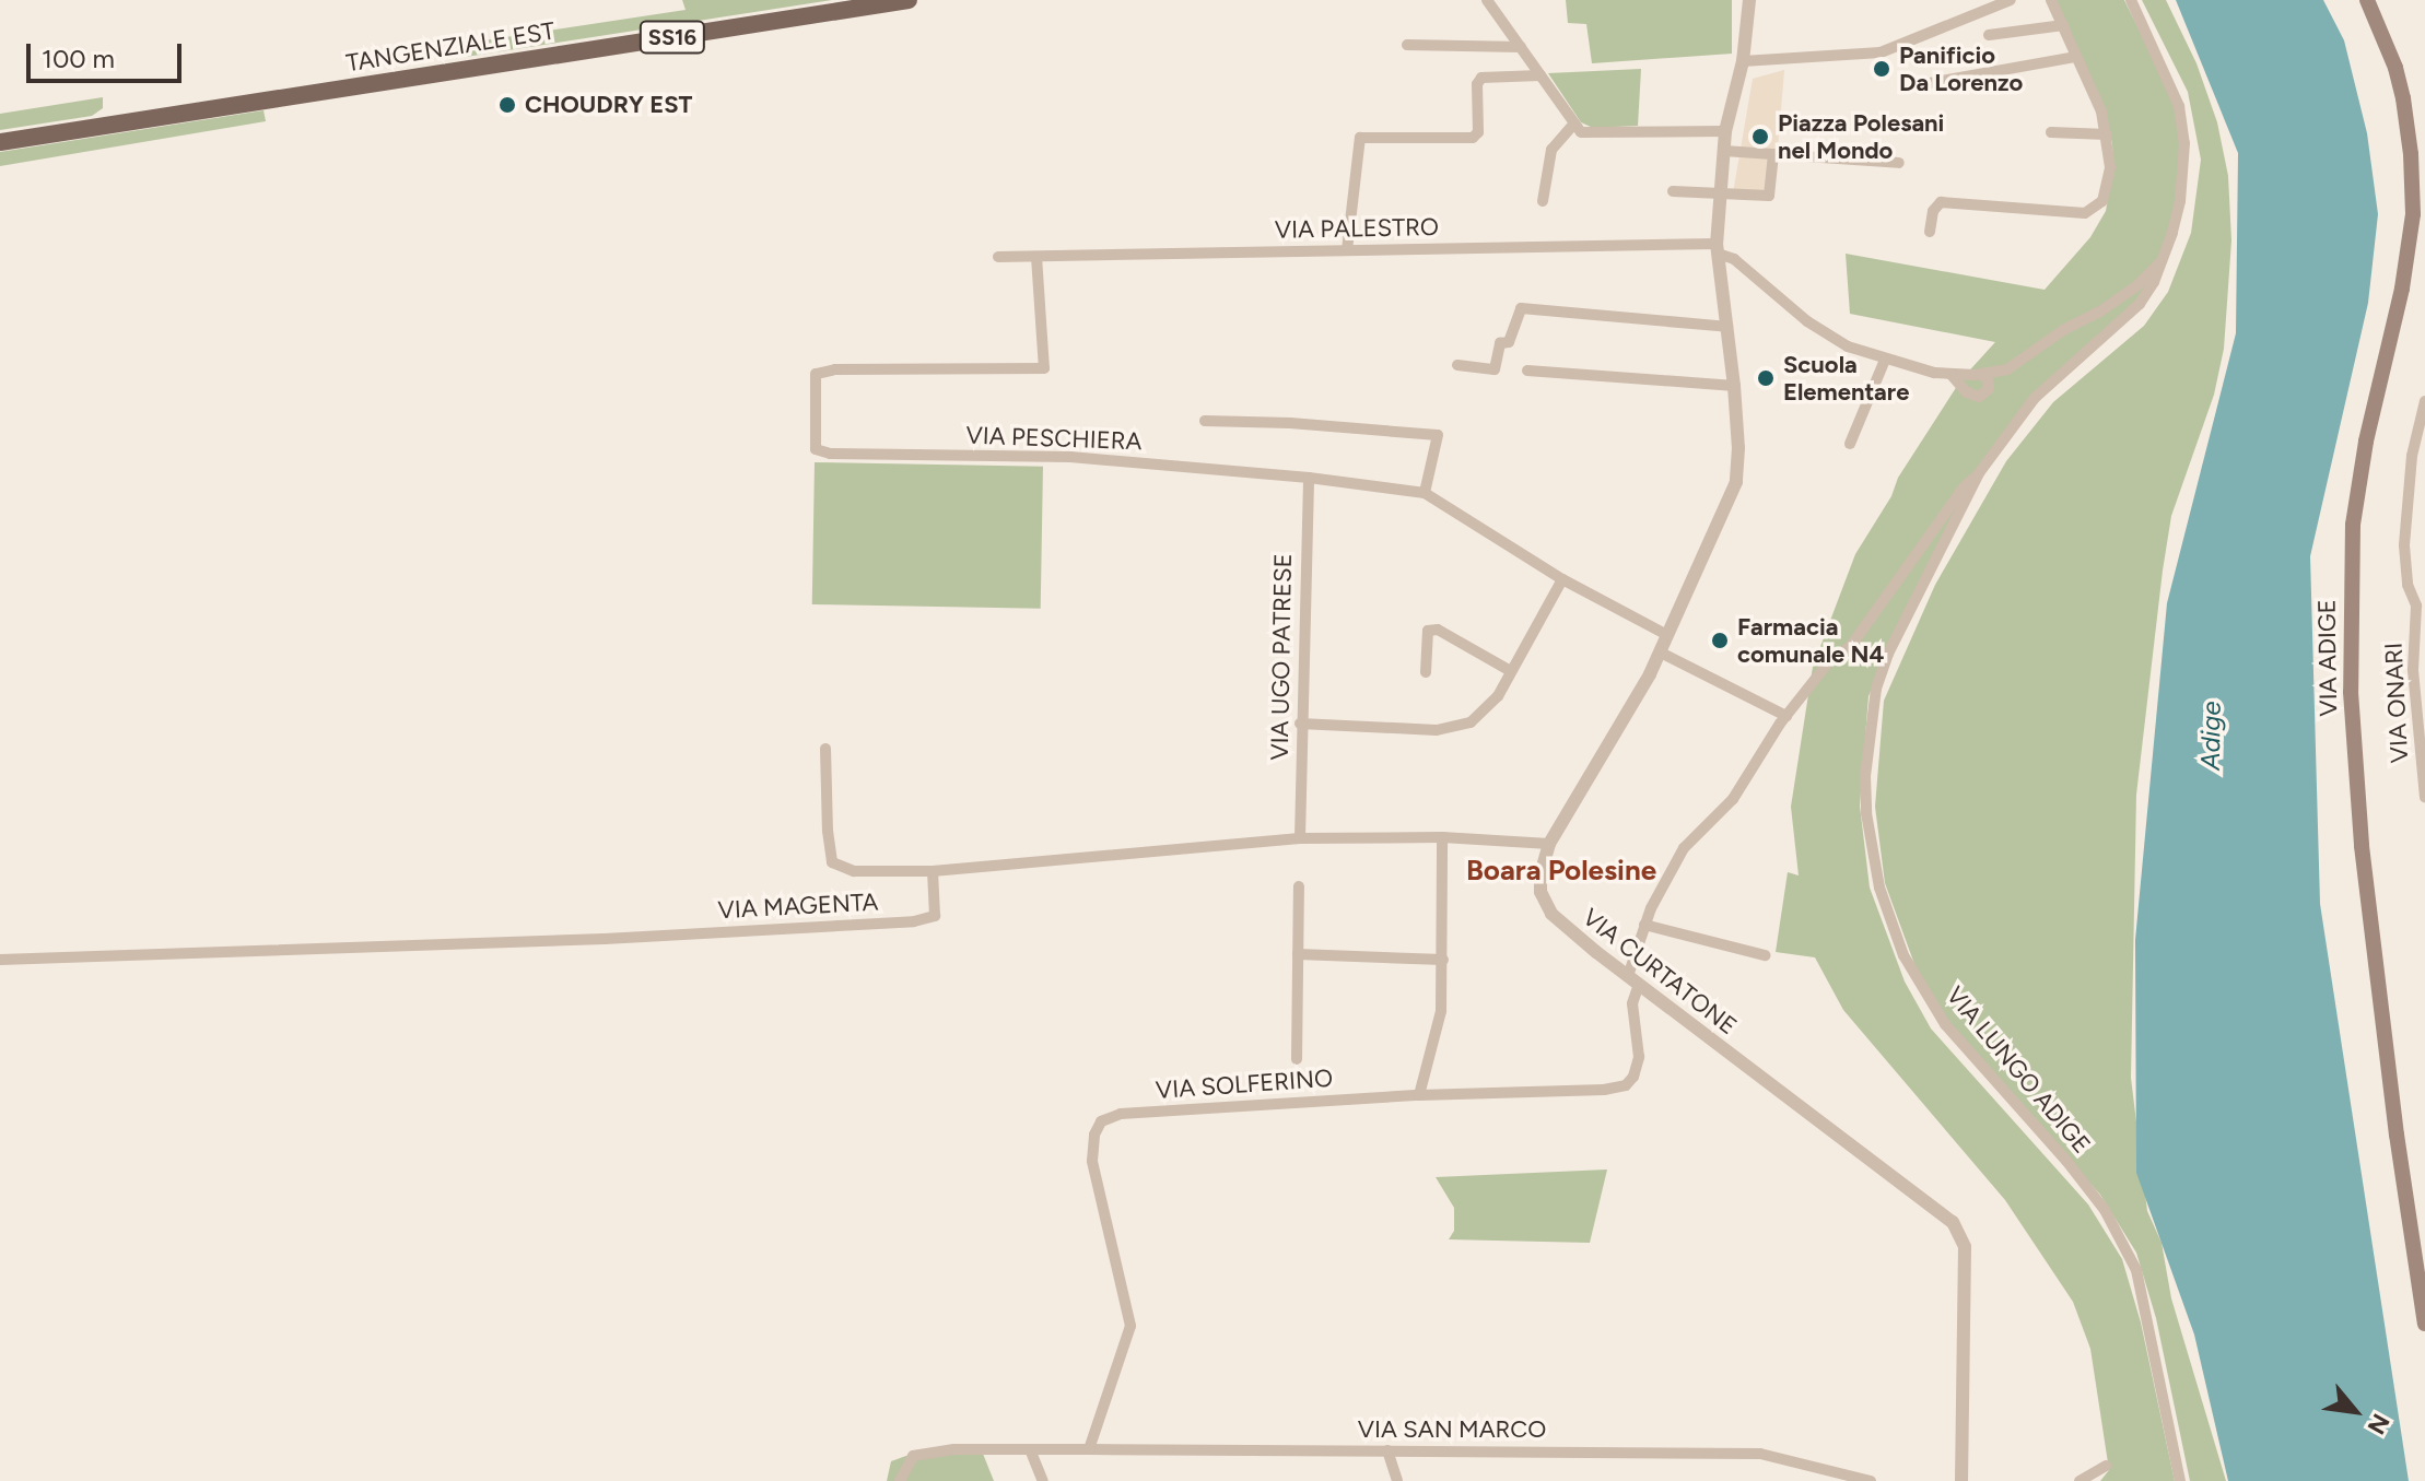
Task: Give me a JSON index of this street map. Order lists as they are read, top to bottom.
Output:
{
  "streets": {
    "main road": ["SS16", "TANGENZIALE EST", "VIA ADIGE"],
    "street": [
      "VIA PALESTRO",
      "VIA PESCHIERA",
      "VIA UGO PATRESE",
      "VIA ONARI",
      "VIA MAGENTA",
      "VIA CURTATONE",
      "VIA LUNGO ADIGE",
      "VIA SOLFERINO",
      "VIA SAN MARCO"
    ]
  },
  "crossings": [
    ["VIA PALESTRO", "VIA PESCHIERA"],
    ["VIA PALESTRO", "VIA CURTATONE"],
    ["VIA PESCHIERA", "VIA UGO PATRESE"],
    ["VIA PESCHIERA", "VIA CURTATONE"],
    ["VIA CURTATONE", "VIA SOLFERINO"],
    ["VIA SOLFERINO", "VIA SAN MARCO"]
  ],
  "districts": ["Boara Polesine"],
  "water": ["Adige"],
  "places": [
    "Panificio Da Lorenzo",
    "CHOUDRY EST",
    "Piazza Polesani nel Mondo",
    "Scuola Elementare",
    "Farmacia comunale N4"
  ],
  "scale_bar": "100 m",
  "north": "bottom right"
}
